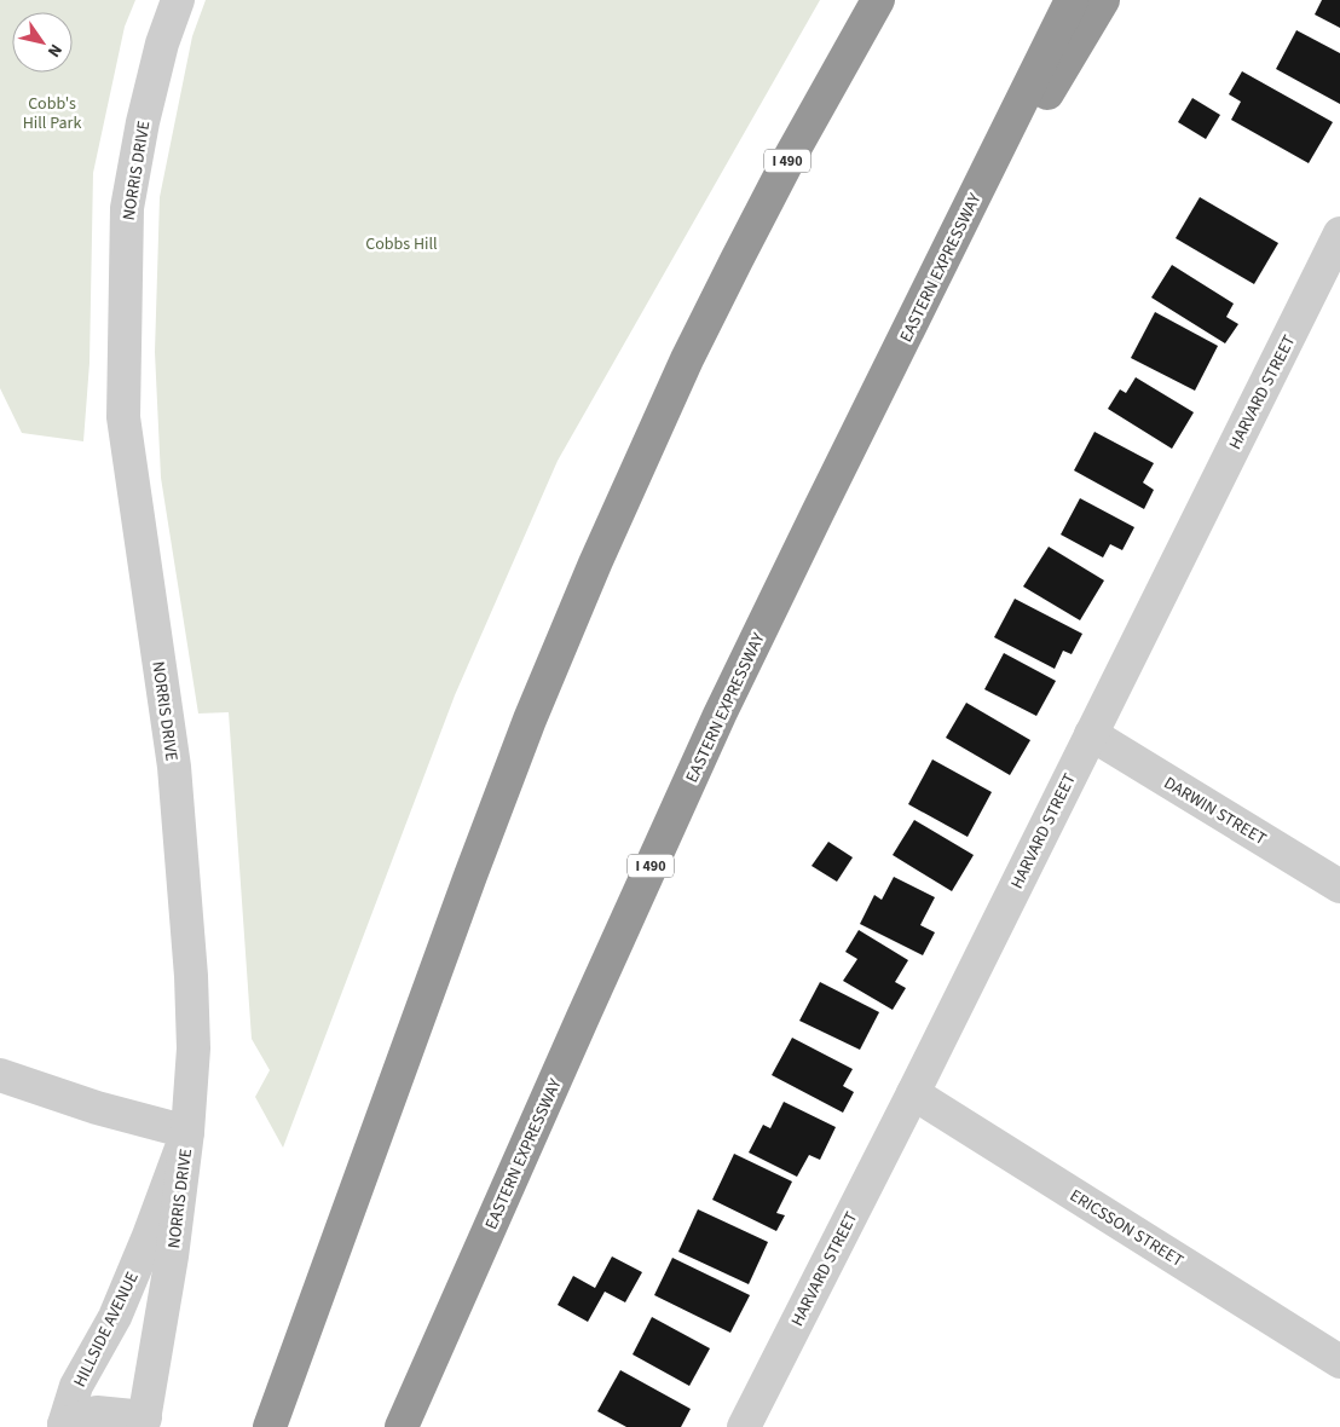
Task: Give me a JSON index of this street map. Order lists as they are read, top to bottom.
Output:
{
  "streets": {
    "highway": ["I 490", "EASTERN EXPRESSWAY"],
    "street": [
      "NORRIS DRIVE",
      "HARVARD STREET",
      "DARWIN STREET",
      "ERICSSON STREET",
      "HILLSIDE AVENUE"
    ]
  },
  "crossings": [
    ["NORRIS DRIVE", "HILLSIDE AVENUE"],
    ["HARVARD STREET", "DARWIN STREET"],
    ["HARVARD STREET", "ERICSSON STREET"]
  ],
  "parks": ["Cobb's Hill Park", "Cobbs Hill"],
  "north": "bottom right"
}
